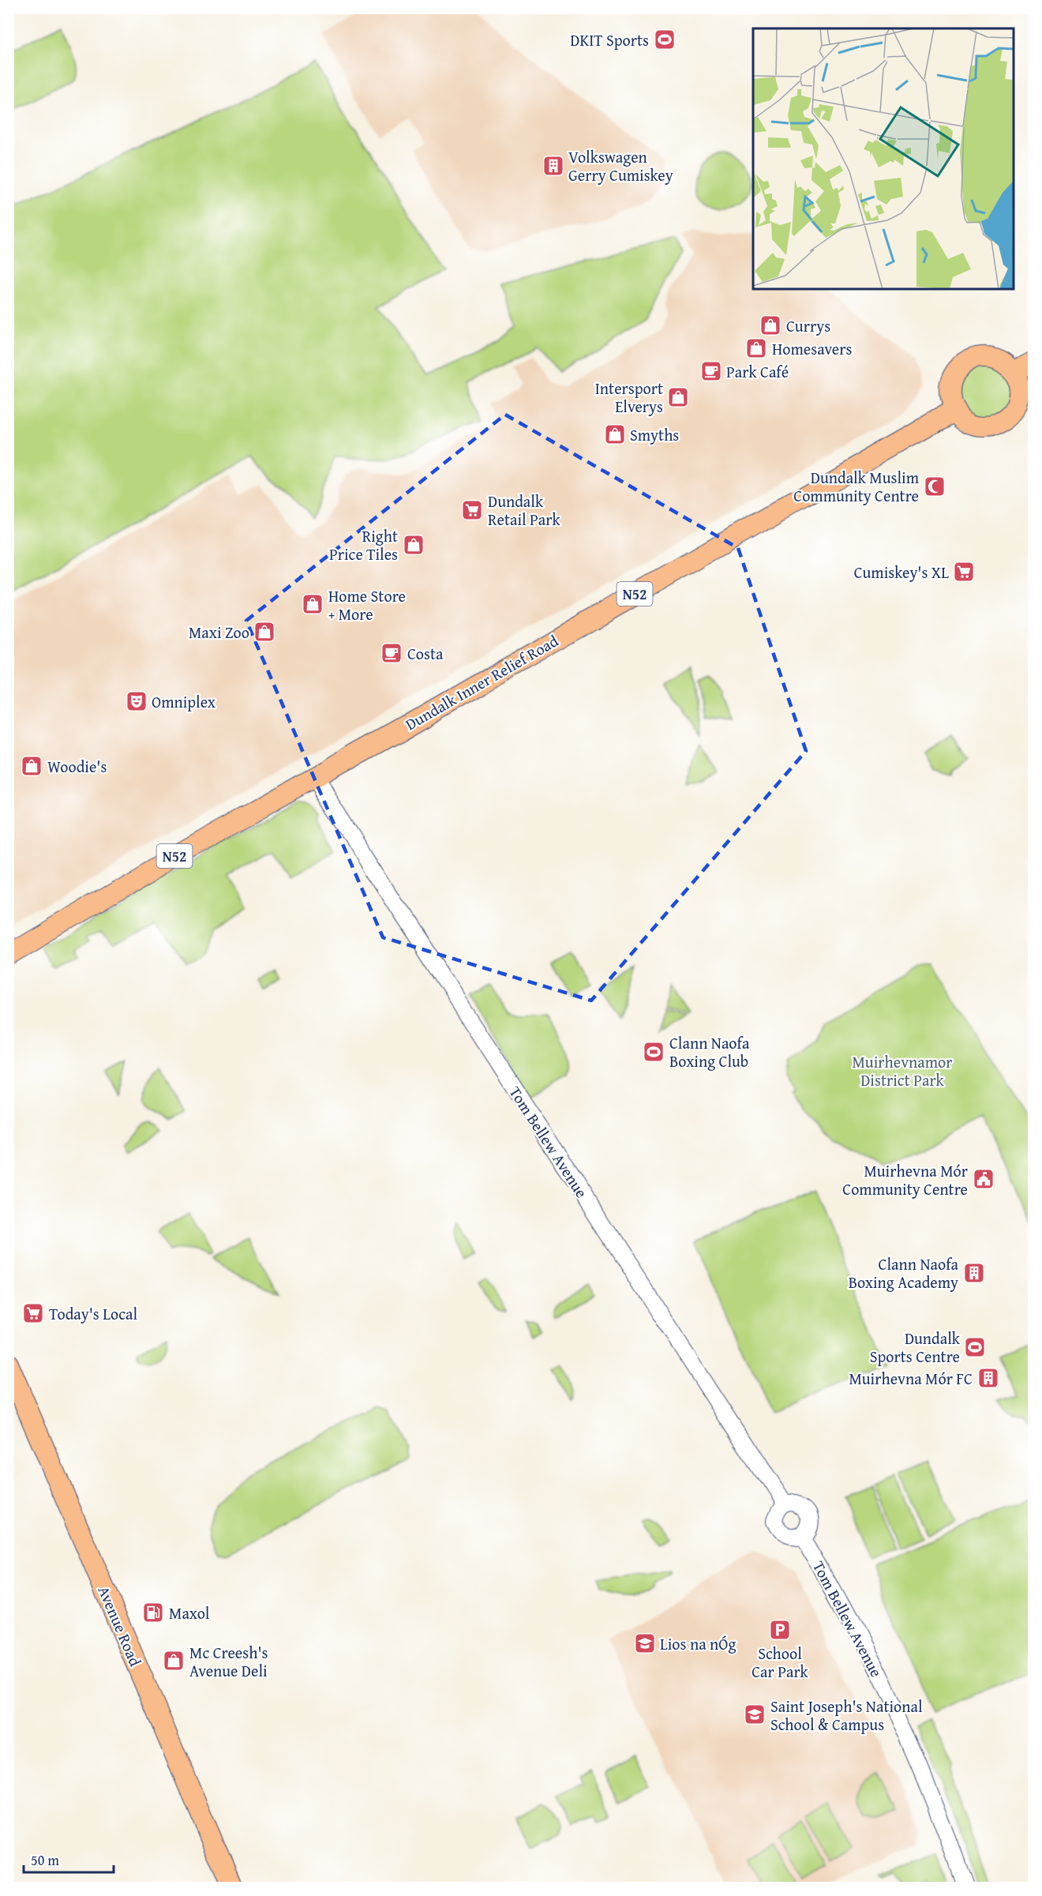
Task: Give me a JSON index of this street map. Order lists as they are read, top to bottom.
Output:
{
  "streets": {
    "main road": ["N52", "Dundalk Inner Relief Road", "Avenue Road"],
    "street": ["Tom Bellew Avenue"]
  },
  "crossings": [
    ["Dundalk Inner Relief Road", "Tom Bellew Avenue"]
  ],
  "parks": ["Muirhevnamor District Park"],
  "places": {
    "sports": ["DKIT Sports", "Clann Naofa Boxing Club", "Dundalk Sports Centre"],
    "building": ["Volkswagen Gerry Cumiskey", "Clann Naofa Boxing Academy", "Muirhevna Mór FC"],
    "shop": [
      "Currys",
      "Homesavers",
      "Intersport Elverys",
      "Smyths",
      "Right Price Tiles",
      "Home Store + More",
      "Maxi Zoo",
      "Woodie's",
      "Mc Creesh's Avenue Deli"
    ],
    "cafe": ["Park Café", "Costa"],
    "mosque": ["Dundalk Muslim Community Centre"],
    "supermarket": ["Dundalk Retail Park", "Cumiskey's XL", "Today's Local"],
    "theatre": ["Omniplex"],
    "public building": ["Muirhevna Mór Community Centre"],
    "fuel station": ["Maxol"],
    "parking": ["School Car Park"],
    "school or university": ["Lios na nÓg", "Saint Joseph's National School & Campus"]
  },
  "scale_bar": "50 m"
}
